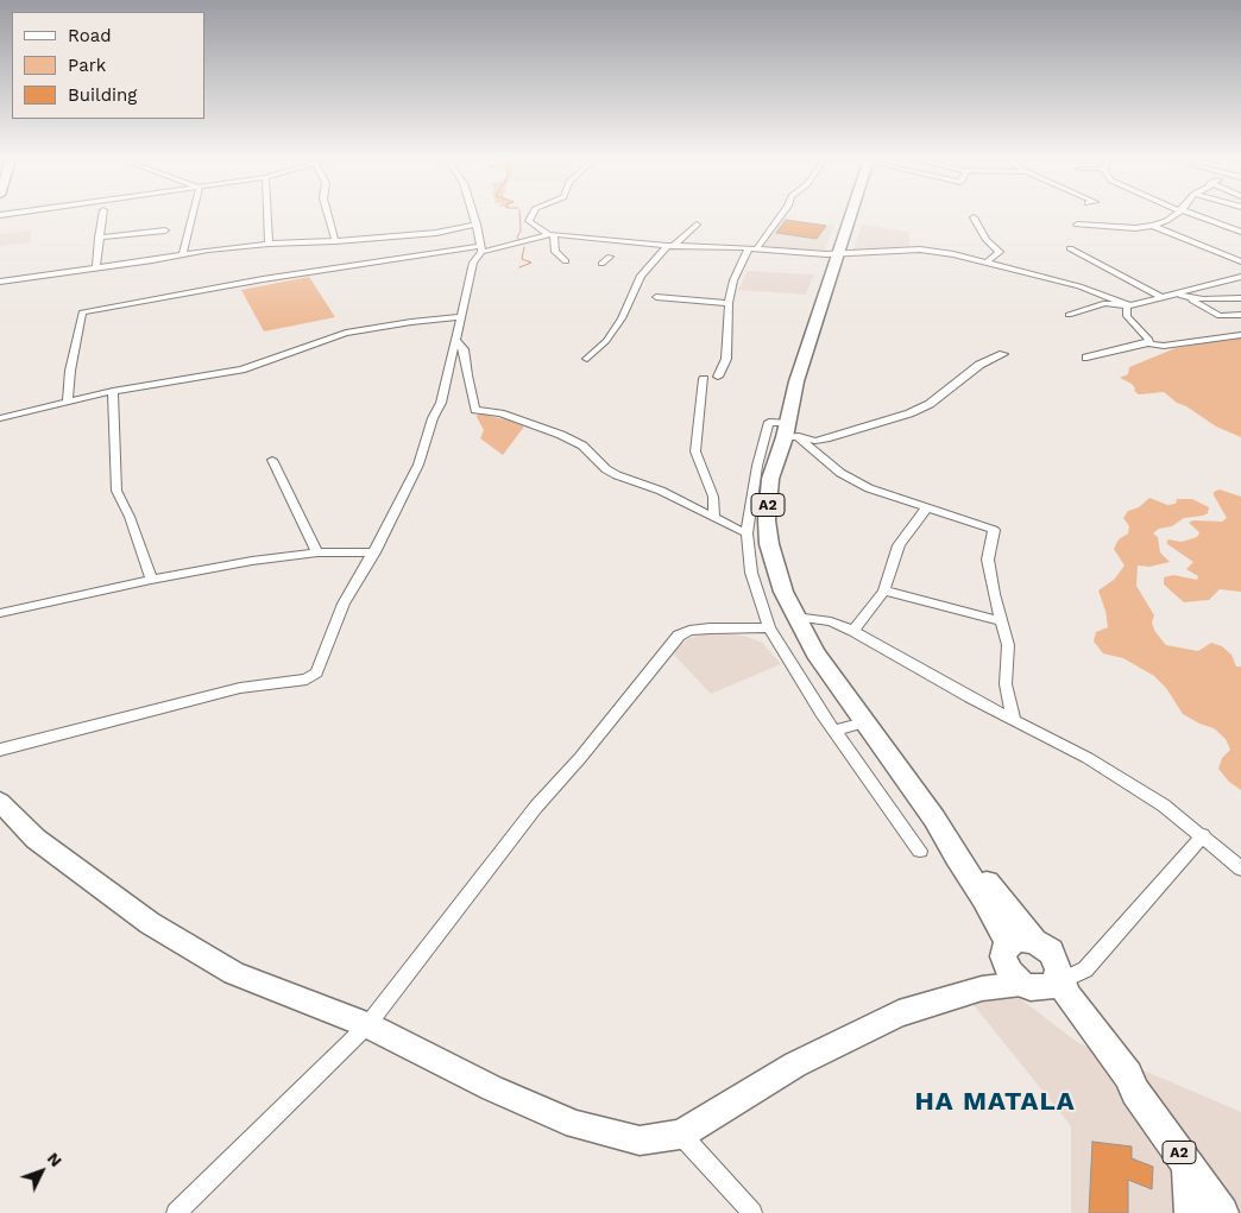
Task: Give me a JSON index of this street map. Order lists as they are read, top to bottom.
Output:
{
  "streets": {
    "main road": ["A2"]
  },
  "districts": ["HA MATALA"],
  "legend": ["Road", "Park", "Building"],
  "north": "top right"
}
